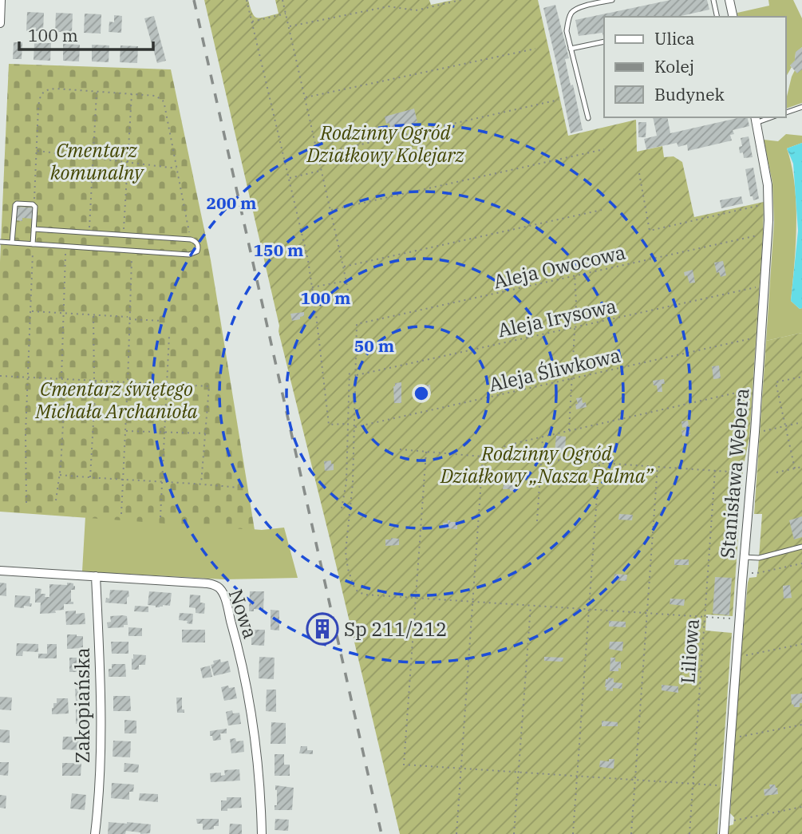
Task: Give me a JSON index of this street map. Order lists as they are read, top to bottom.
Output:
{
  "streets": {
    "street": ["Stanisława Webera", "Nowa", "Zakopiańska"],
    "path": [
      "Aleja Owocowa",
      "Aleja Irysowa",
      "Aleja Śliwkowa",
      "Liliowa"
    ]
  },
  "crossings": [
    ["Aleja Owocowa", "Aleja Irysowa"],
    ["Aleja Owocowa", "Stanisława Webera"],
    ["Aleja Irysowa", "Stanisława Webera"],
    ["Aleja Śliwkowa", "Stanisława Webera"],
    ["Nowa", "Zakopiańska"]
  ],
  "parks": [
    "Rodzinny Ogród Działkowy Kolejarz",
    "Cmentarz komunalny",
    "Cmentarz świętego Michała Archanioła",
    "Rodzinny Ogród Działkowy „Nasza Palma”"
  ],
  "places": {
    "building": ["Sp 211/212"]
  },
  "legend": ["Ulica", "Kolej", "Budynek"],
  "scale_bar": "100 m",
  "rings": [
    "200 m",
    "150 m",
    "100 m",
    "50 m"
  ]
}
